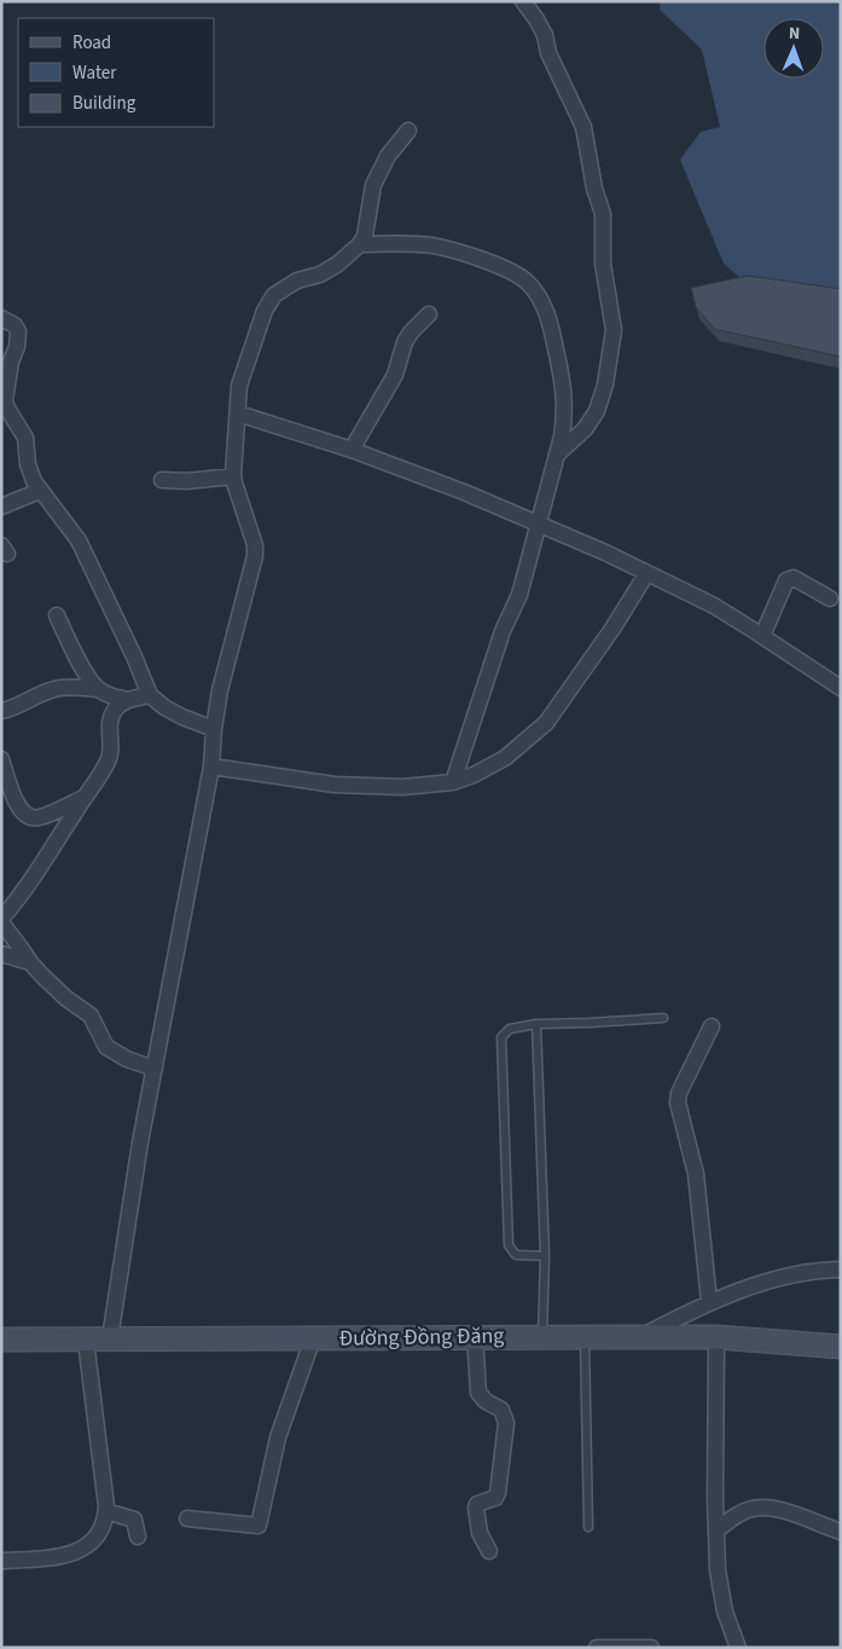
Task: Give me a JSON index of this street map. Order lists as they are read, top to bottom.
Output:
{
  "streets": {
    "main road": ["Đường Đồng Đăng"]
  },
  "legend": ["Road", "Water", "Building"],
  "north": "top"
}
